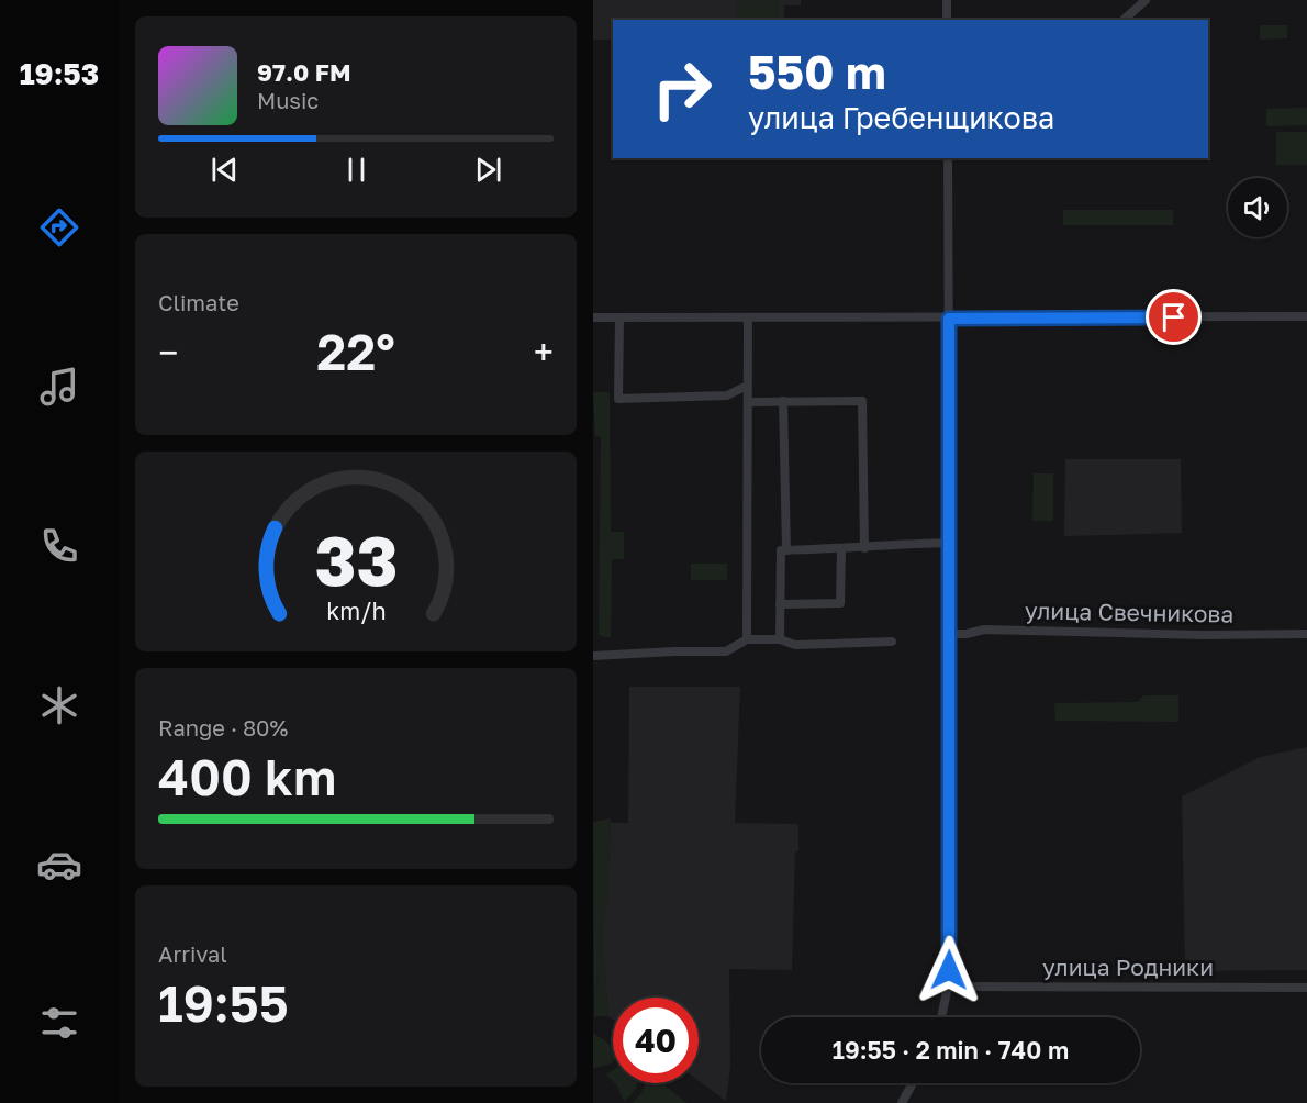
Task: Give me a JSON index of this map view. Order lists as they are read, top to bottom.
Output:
{
  "streets": {
    "street": ["улица Свечникова", "улица Родники"]
  },
  "page": {
    "tabs": "19:53",
    "turn": ["550 m", "улица Гребенщикова"],
    "song": ["97.0 FM", "Music"],
    "tile": [
      "Climate",
      ["Range · 80%", "400 km"],
      ["Arrival", "19:55"]
    ],
    "heat": ["−", "22°", "+"],
    "limit": "40",
    "trip": "19:55 · 2 min · 740 m",
    "gauge": ["33", "km/h"]
  }
}
